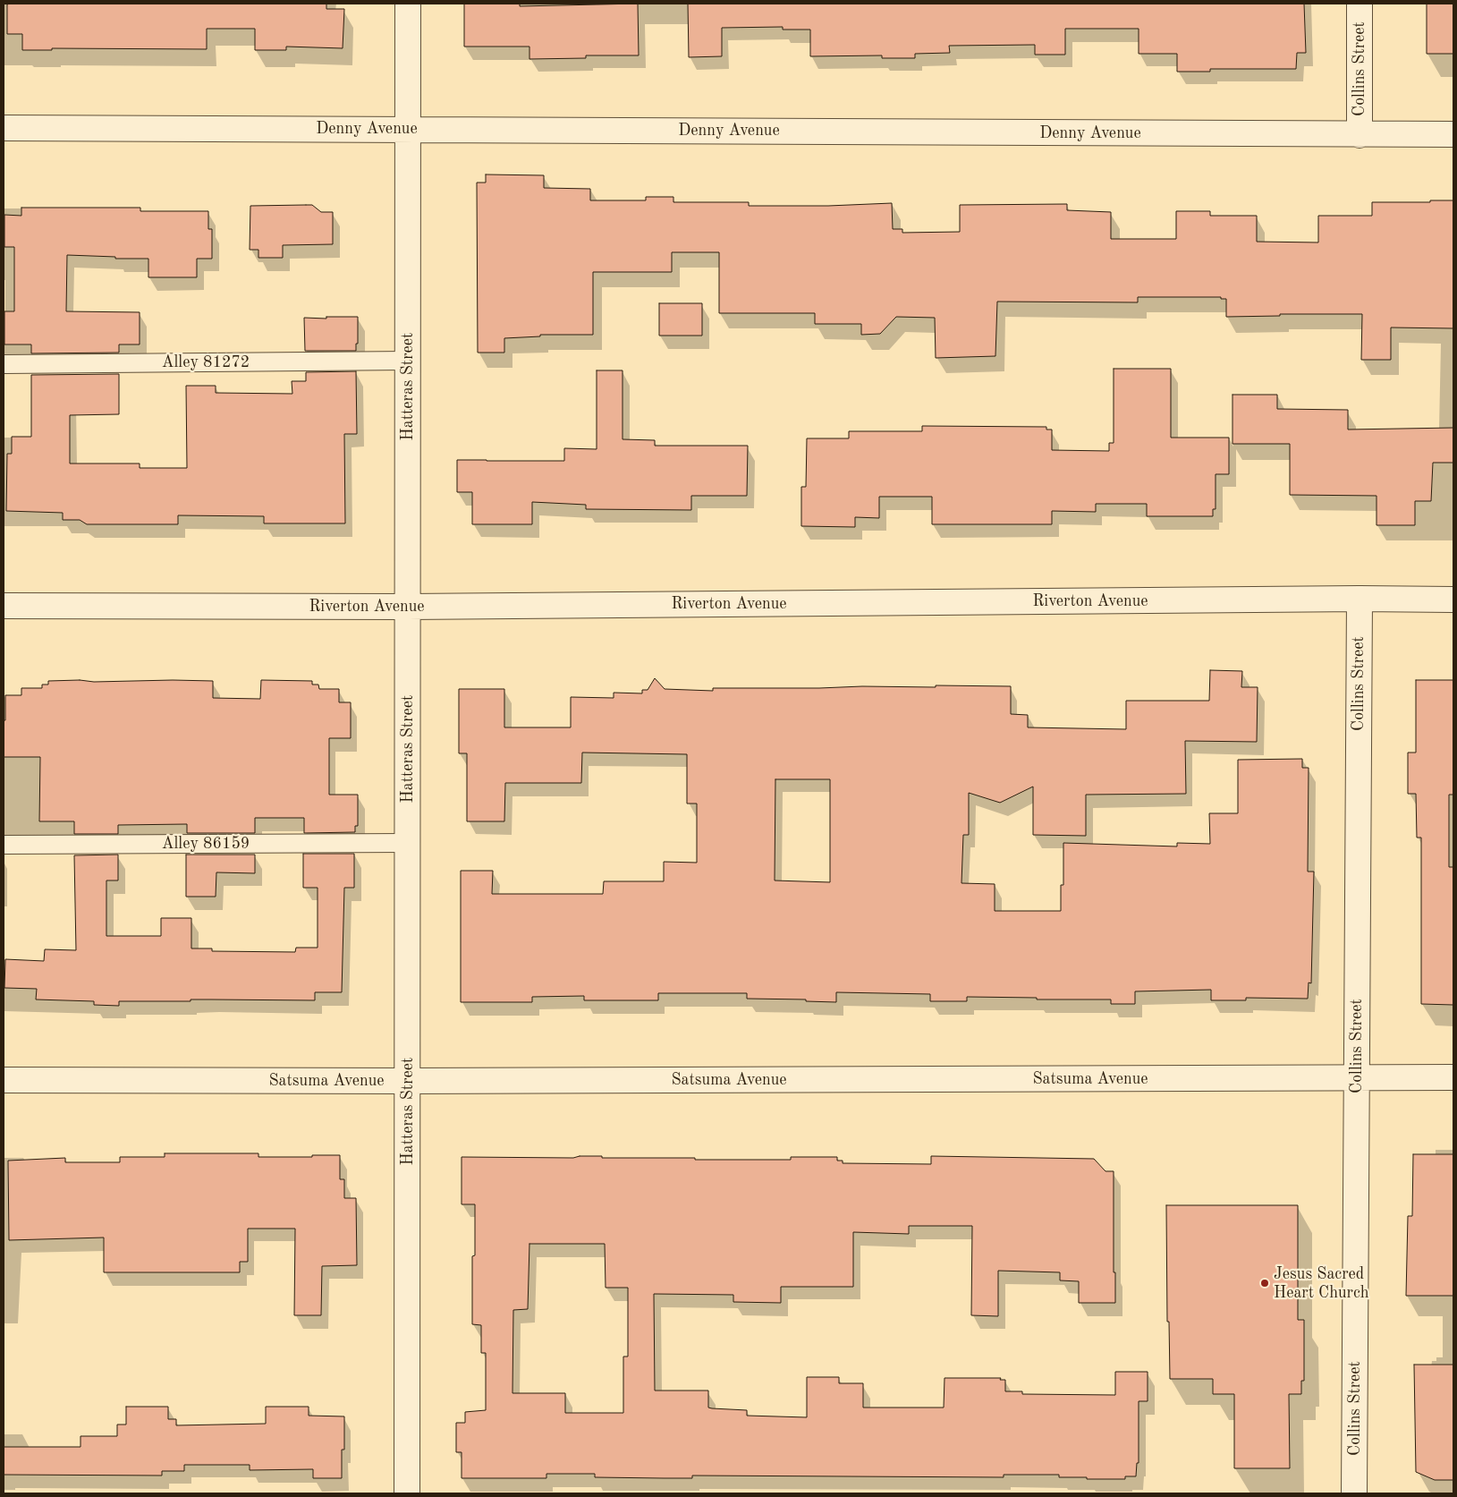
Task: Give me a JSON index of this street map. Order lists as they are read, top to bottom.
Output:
{
  "streets": {
    "street": [
      "Collins Street",
      "Denny Avenue",
      "Hatteras Street",
      "Riverton Avenue",
      "Satsuma Avenue"
    ],
    "lane": ["Alley 81272", "Alley 86159"]
  },
  "crossings": [
    ["Collins Street", "Denny Avenue"],
    ["Collins Street", "Riverton Avenue"],
    ["Collins Street", "Satsuma Avenue"],
    ["Denny Avenue", "Hatteras Street"],
    ["Alley 81272", "Hatteras Street"],
    ["Hatteras Street", "Riverton Avenue"],
    ["Hatteras Street", "Alley 86159"],
    ["Hatteras Street", "Satsuma Avenue"]
  ],
  "places": ["Jesus Sacred Heart Church"]
}
